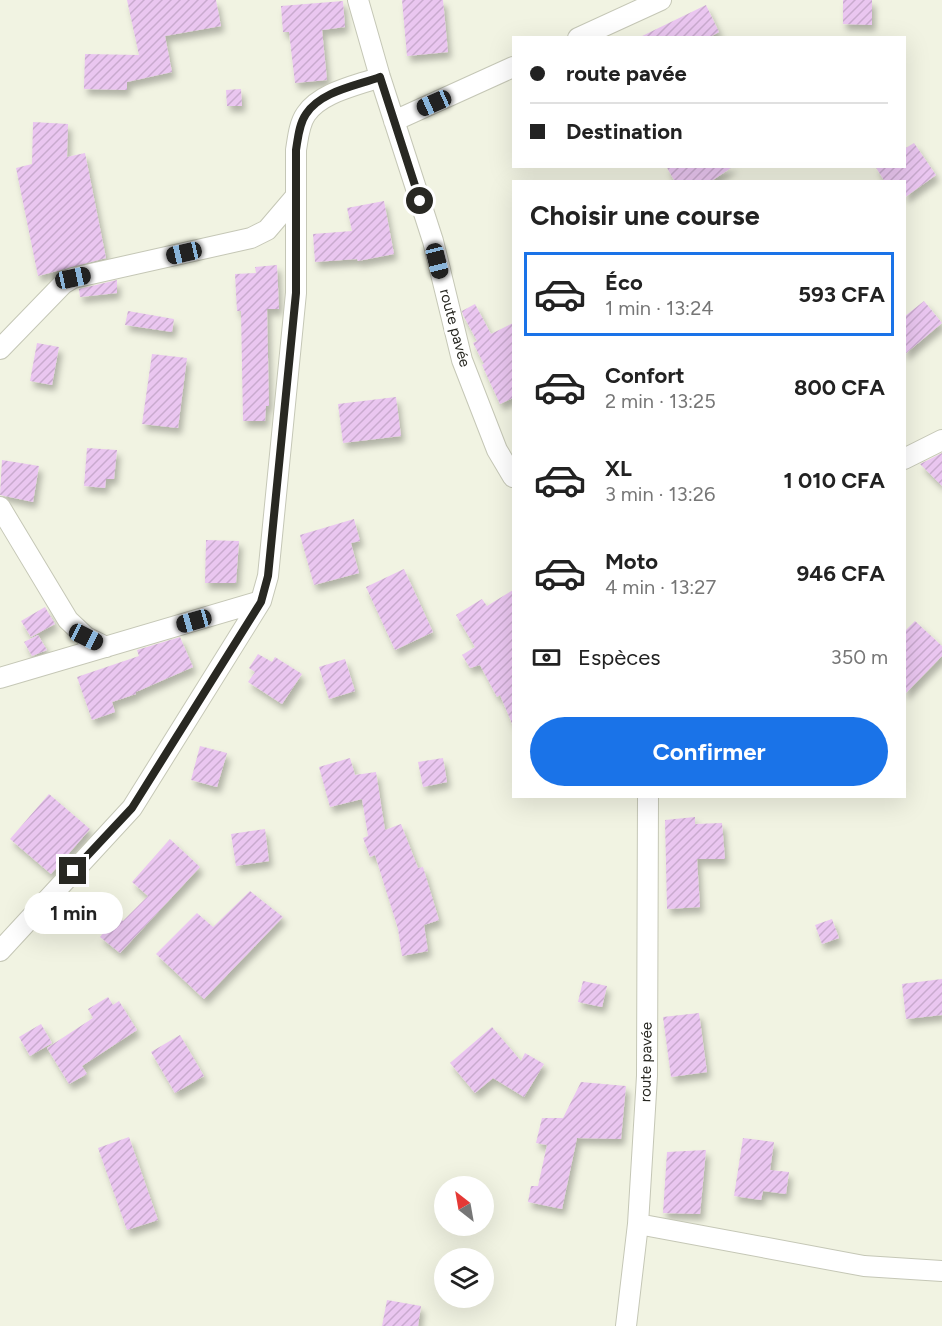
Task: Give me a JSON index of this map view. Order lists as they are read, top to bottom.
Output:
{
  "streets": {
    "street": ["route pavée"]
  },
  "north": "top left",
  "page": {
    "banner": ["route pavée", "Destination"],
    "heading": "Choisir une course",
    "list": [
      {
        "name": "Éco",
        "note": "1 min · 13:24",
        "value": "593 CFA"
      },
      {
        "name": "Confort",
        "note": "2 min · 13:25",
        "value": "800 CFA"
      },
      {
        "name": "XL",
        "note": "3 min · 13:26",
        "value": "1 010 CFA"
      },
      {
        "name": "Moto",
        "note": "4 min · 13:27",
        "value": "946 CFA"
      }
    ],
    "pay": ["Espèces", "350 m"],
    "buttons": "Confirmer",
    "bubble": "1 min"
  }
}
